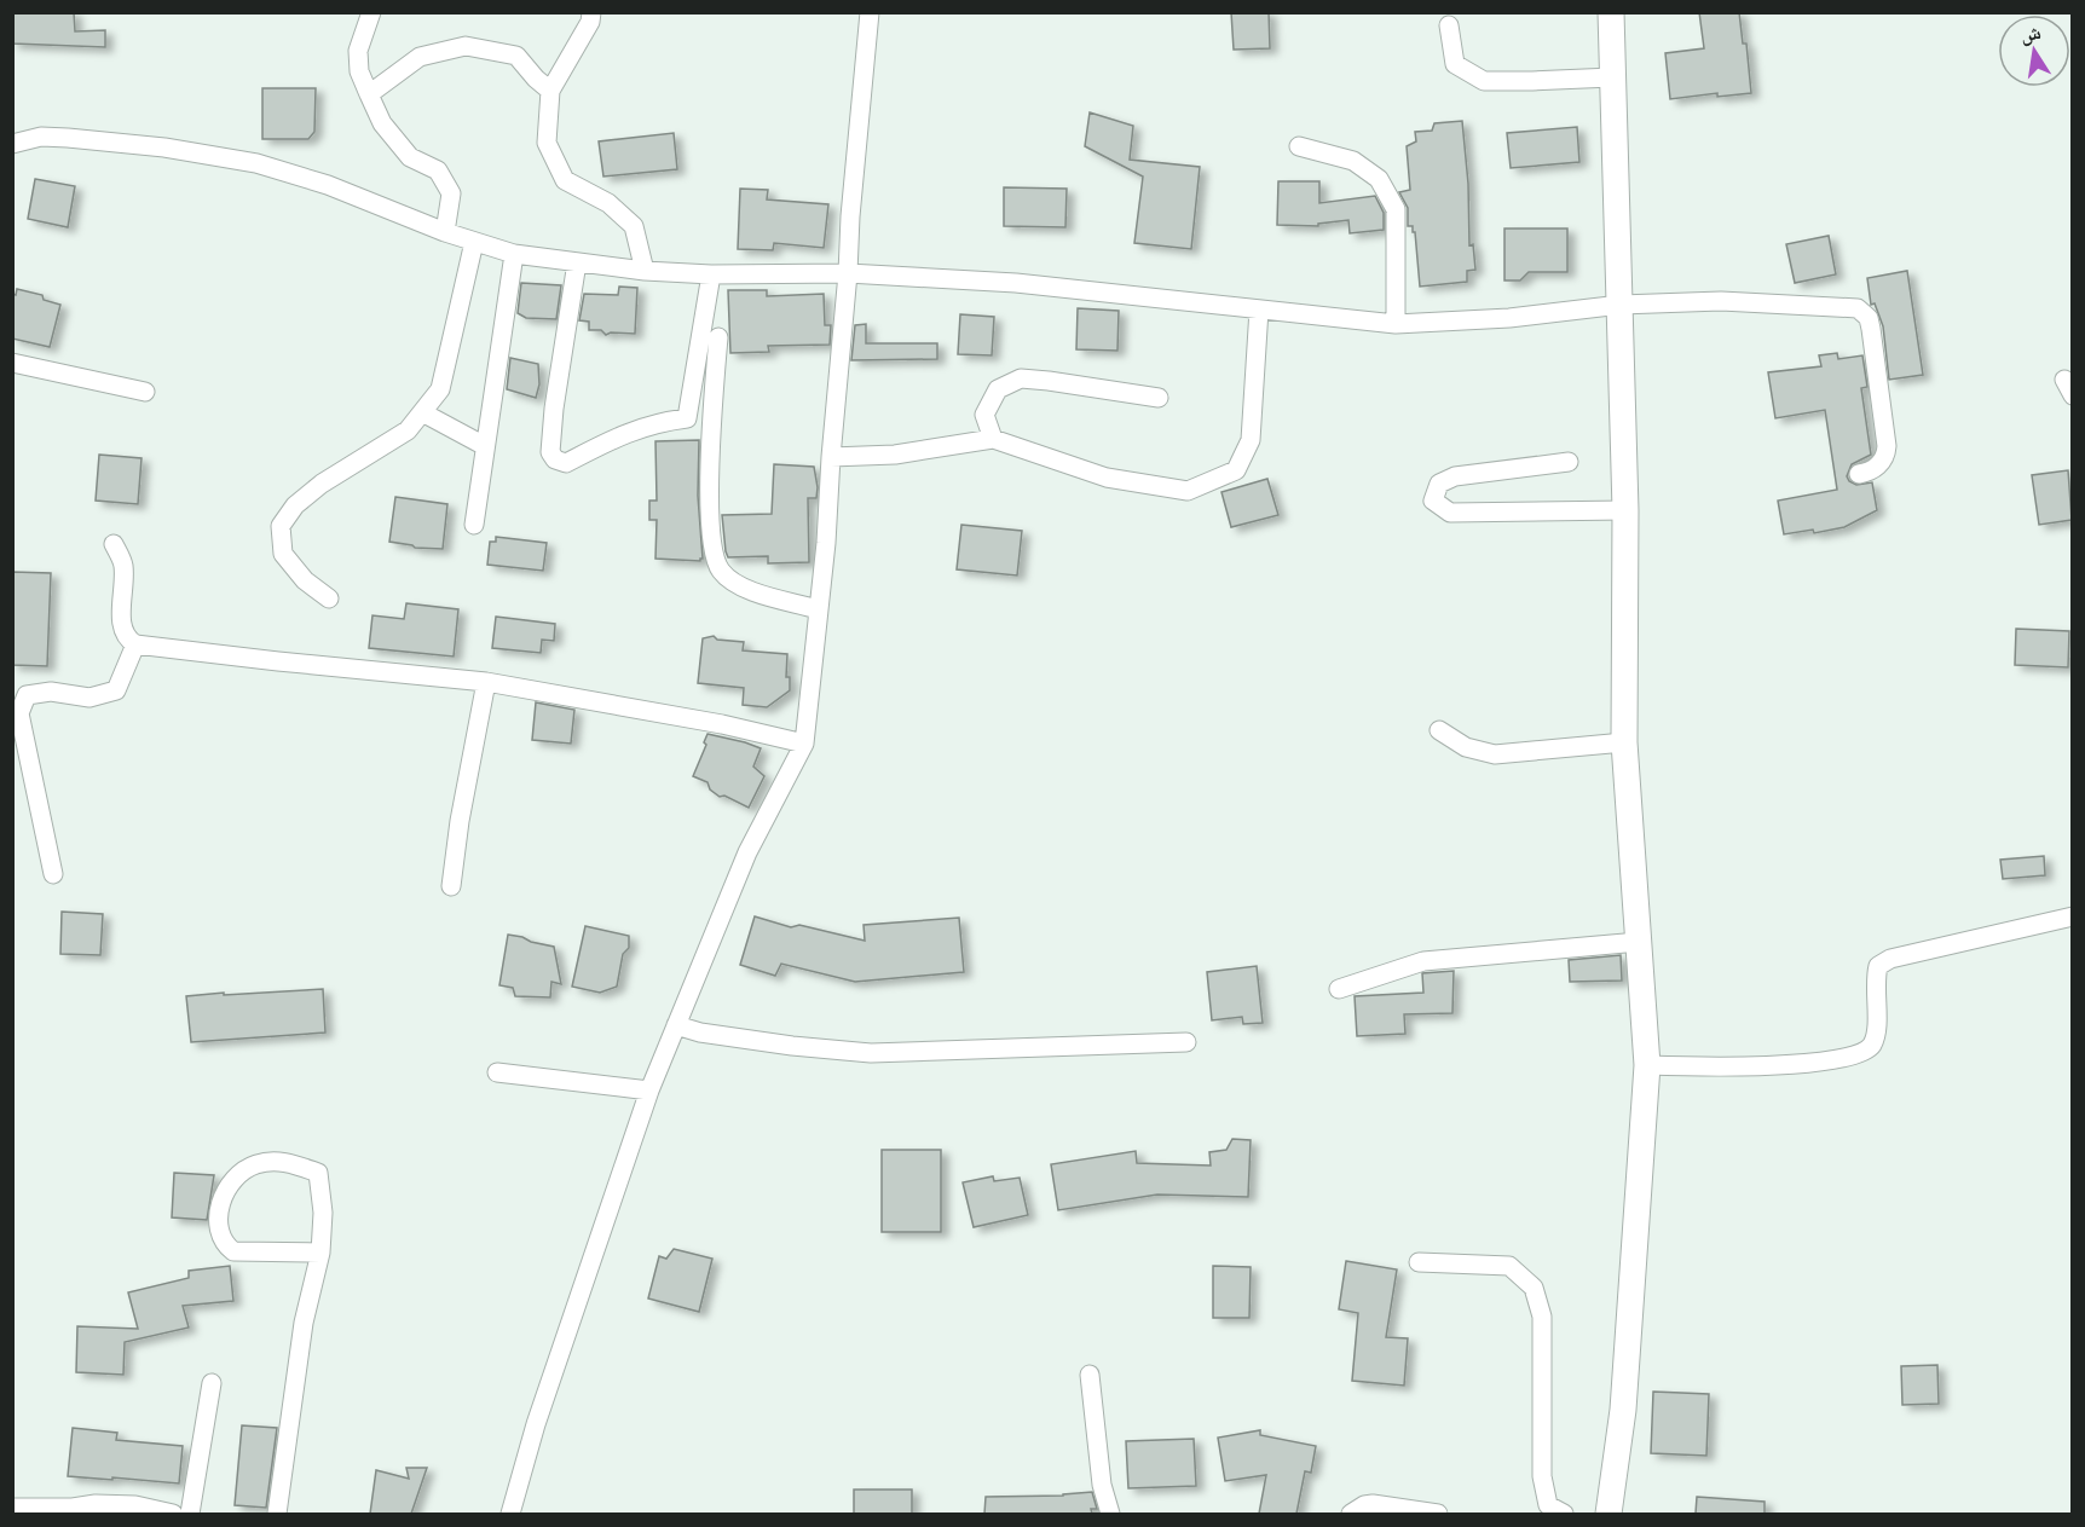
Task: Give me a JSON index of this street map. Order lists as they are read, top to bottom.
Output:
{
  "north": "top"
}
